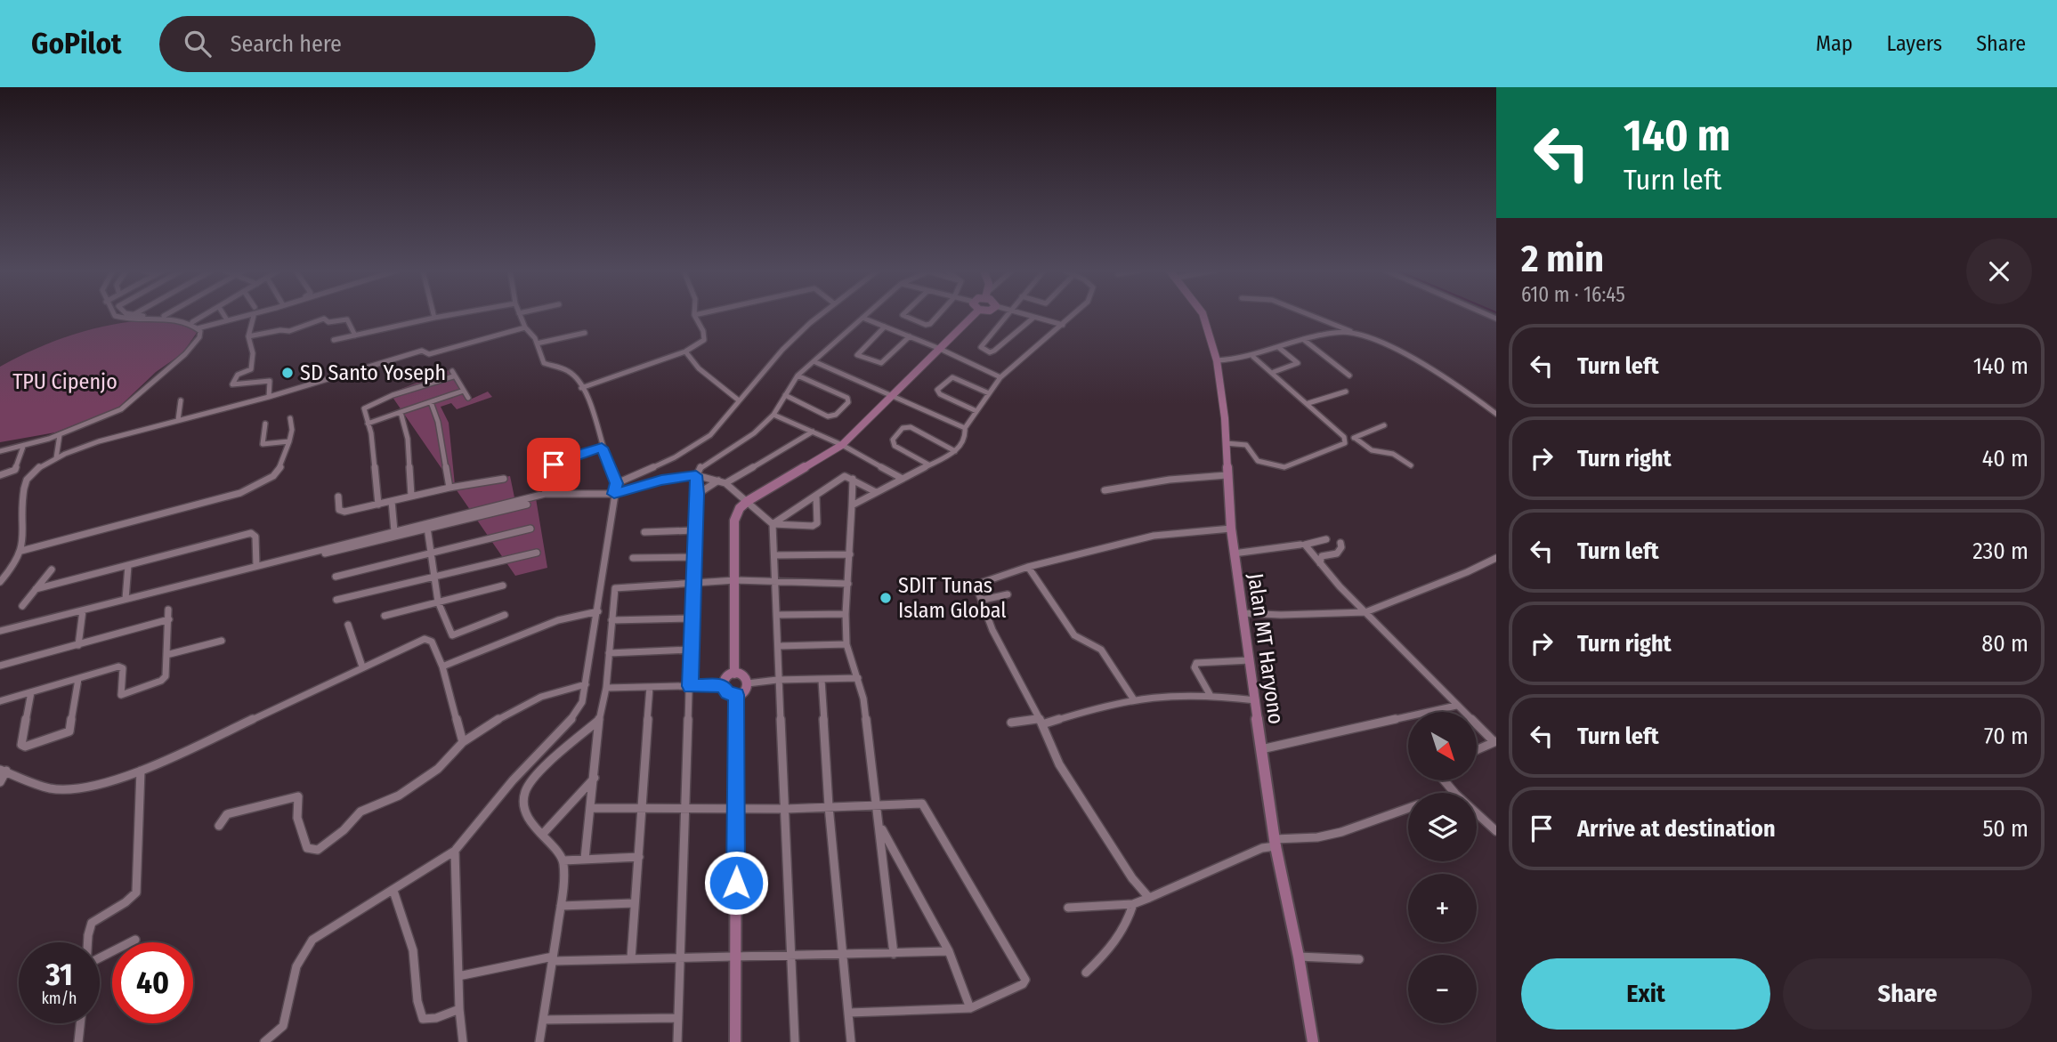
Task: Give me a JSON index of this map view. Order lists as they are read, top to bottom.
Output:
{
  "streets": {
    "street": ["Jalan MT Haryono"]
  },
  "parks": ["TPU Cipenjo"],
  "places": ["SD Santo Yoseph", "SDIT Tunas Islam Global"],
  "north": "bottom right",
  "page": {
    "header": "GoPilot",
    "search": "Search here",
    "nav": ["Map", "Layers", "Share"],
    "turn": ["140 m", "Turn left"],
    "heading": ["2 min", "610 m · 16:45"],
    "list": [
      {
        "name": "Turn left",
        "value": "140 m"
      },
      {
        "name": "Turn right",
        "value": "40 m"
      },
      {
        "name": "Turn left",
        "value": "230 m"
      },
      {
        "name": "Turn right",
        "value": "80 m"
      },
      {
        "name": "Turn left",
        "value": "70 m"
      },
      {
        "name": "Arrive at destination",
        "value": "50 m"
      }
    ],
    "map_buttons": ["+", "−"],
    "speed": "31 km/h",
    "limit": "40",
    "buttons": ["Exit", "Share"]
  }
}
